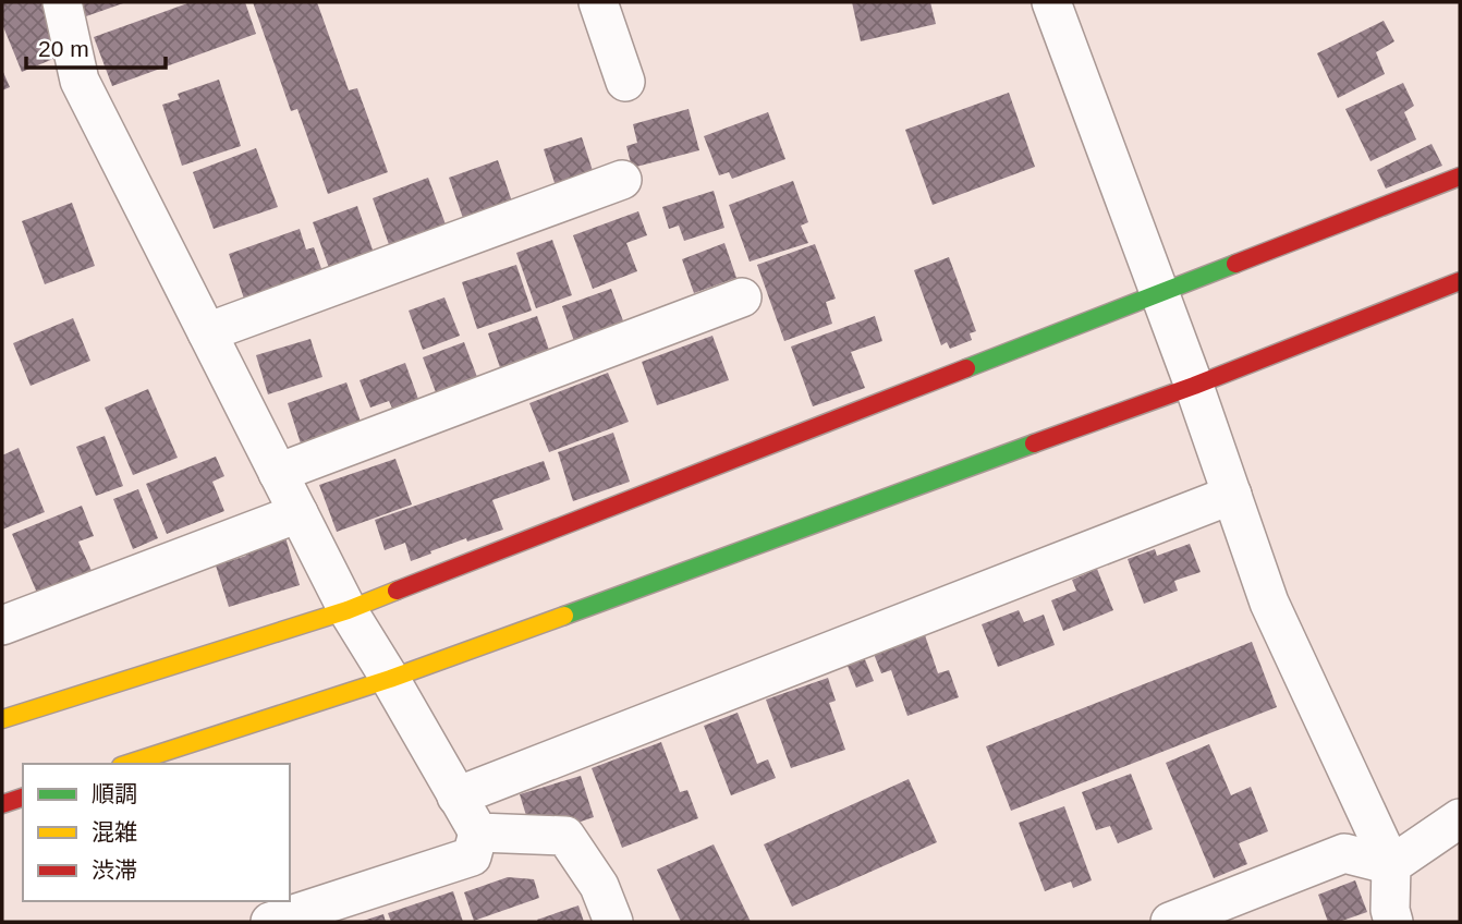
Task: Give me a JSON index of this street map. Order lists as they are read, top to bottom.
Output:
{
  "legend": ["順調", "混雑", "渋滞"],
  "scale_bar": "20 m"
}
